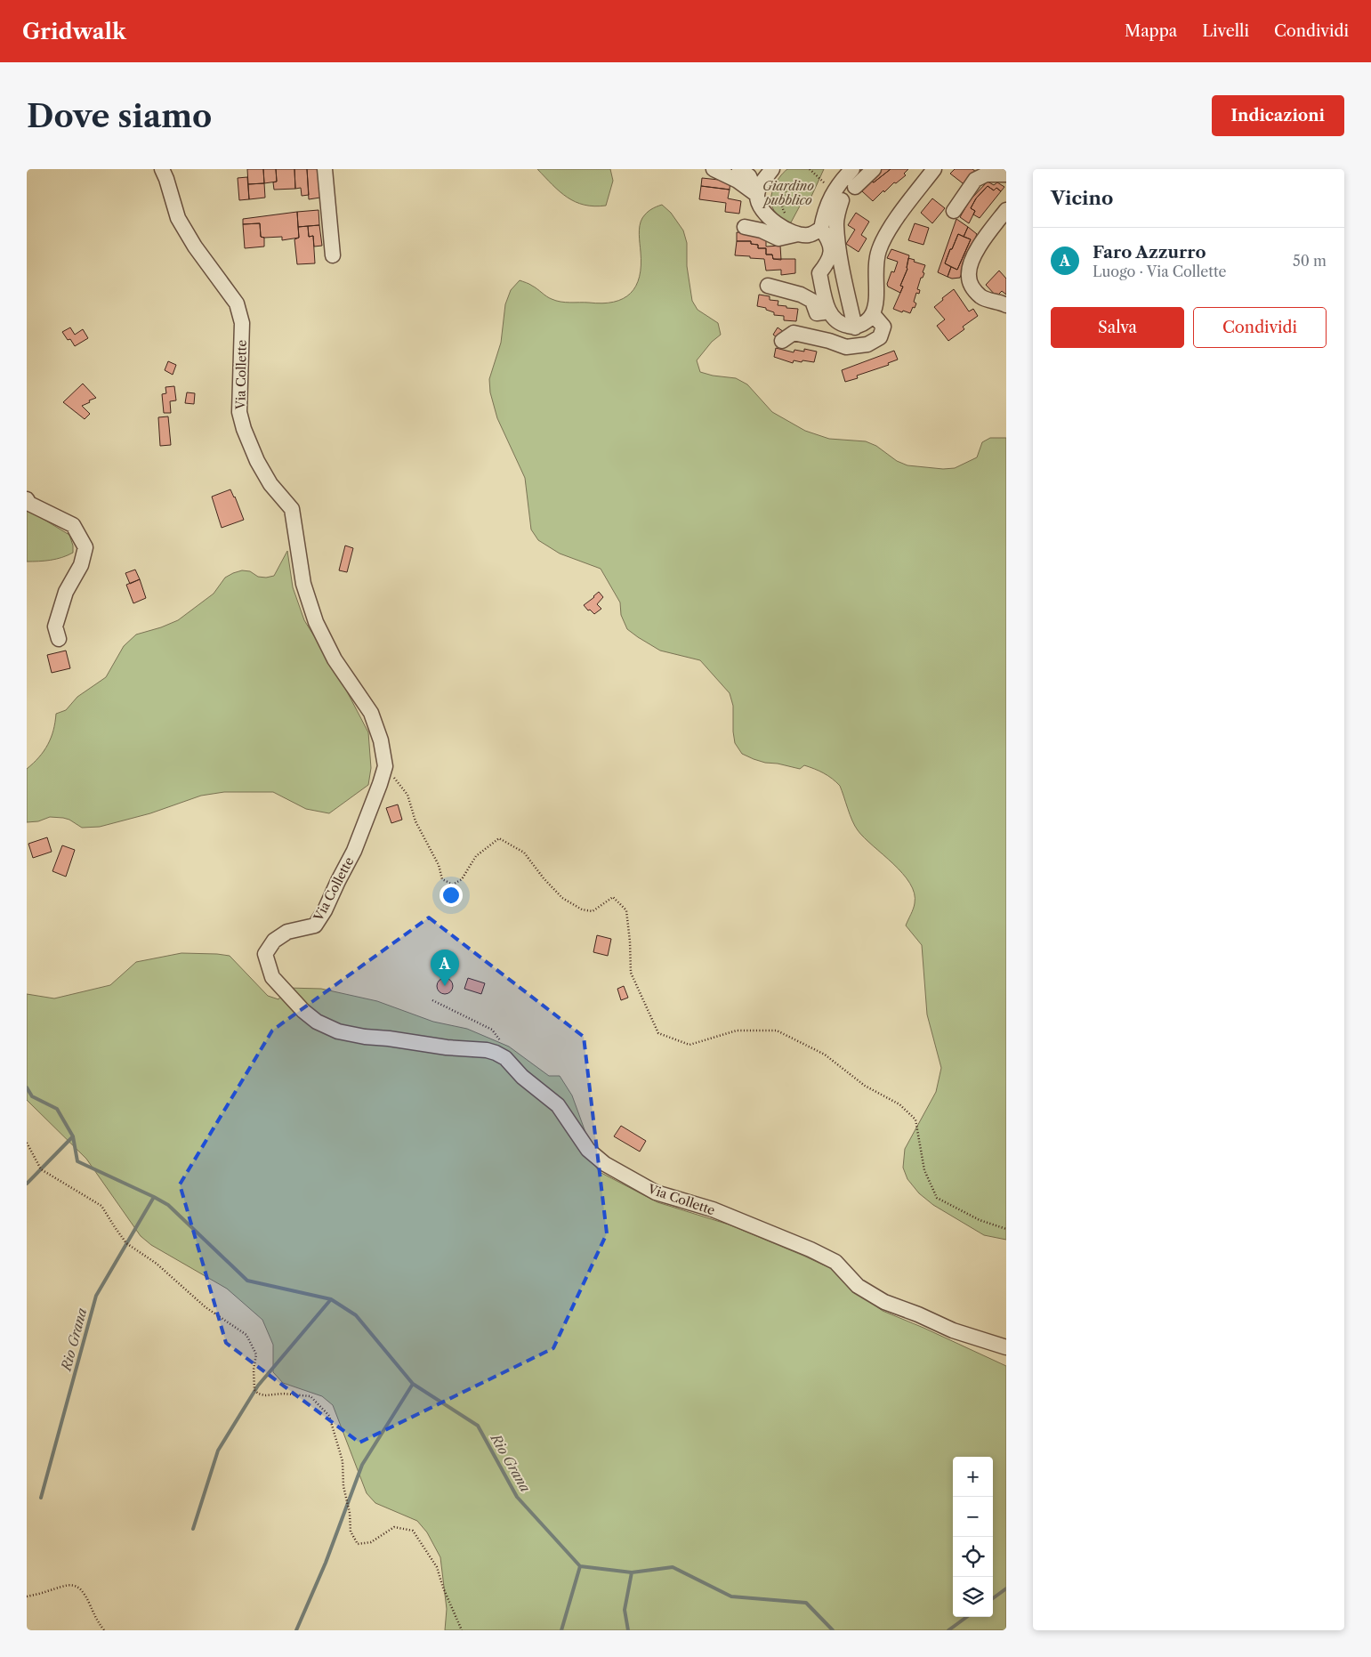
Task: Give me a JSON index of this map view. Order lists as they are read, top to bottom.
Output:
{
  "streets": {
    "street": ["Via Collette"]
  },
  "water": ["Rio Grana"],
  "parks": ["Giardino pubblico"],
  "page": {
    "header": "Gridwalk",
    "nav": ["Mappa", "Livelli", "Condividi"],
    "buttons": [
      "Indicazioni",
      ["Salva", "Condividi"]
    ],
    "title": "Dove siamo",
    "heading": "Vicino",
    "list": [
      {
        "mark": "A",
        "name": "Faro Azzurro",
        "note": "Luogo · Via Collette",
        "value": "50 m"
      }
    ],
    "pins": "A",
    "map_buttons": ["+", "−"]
  }
}
